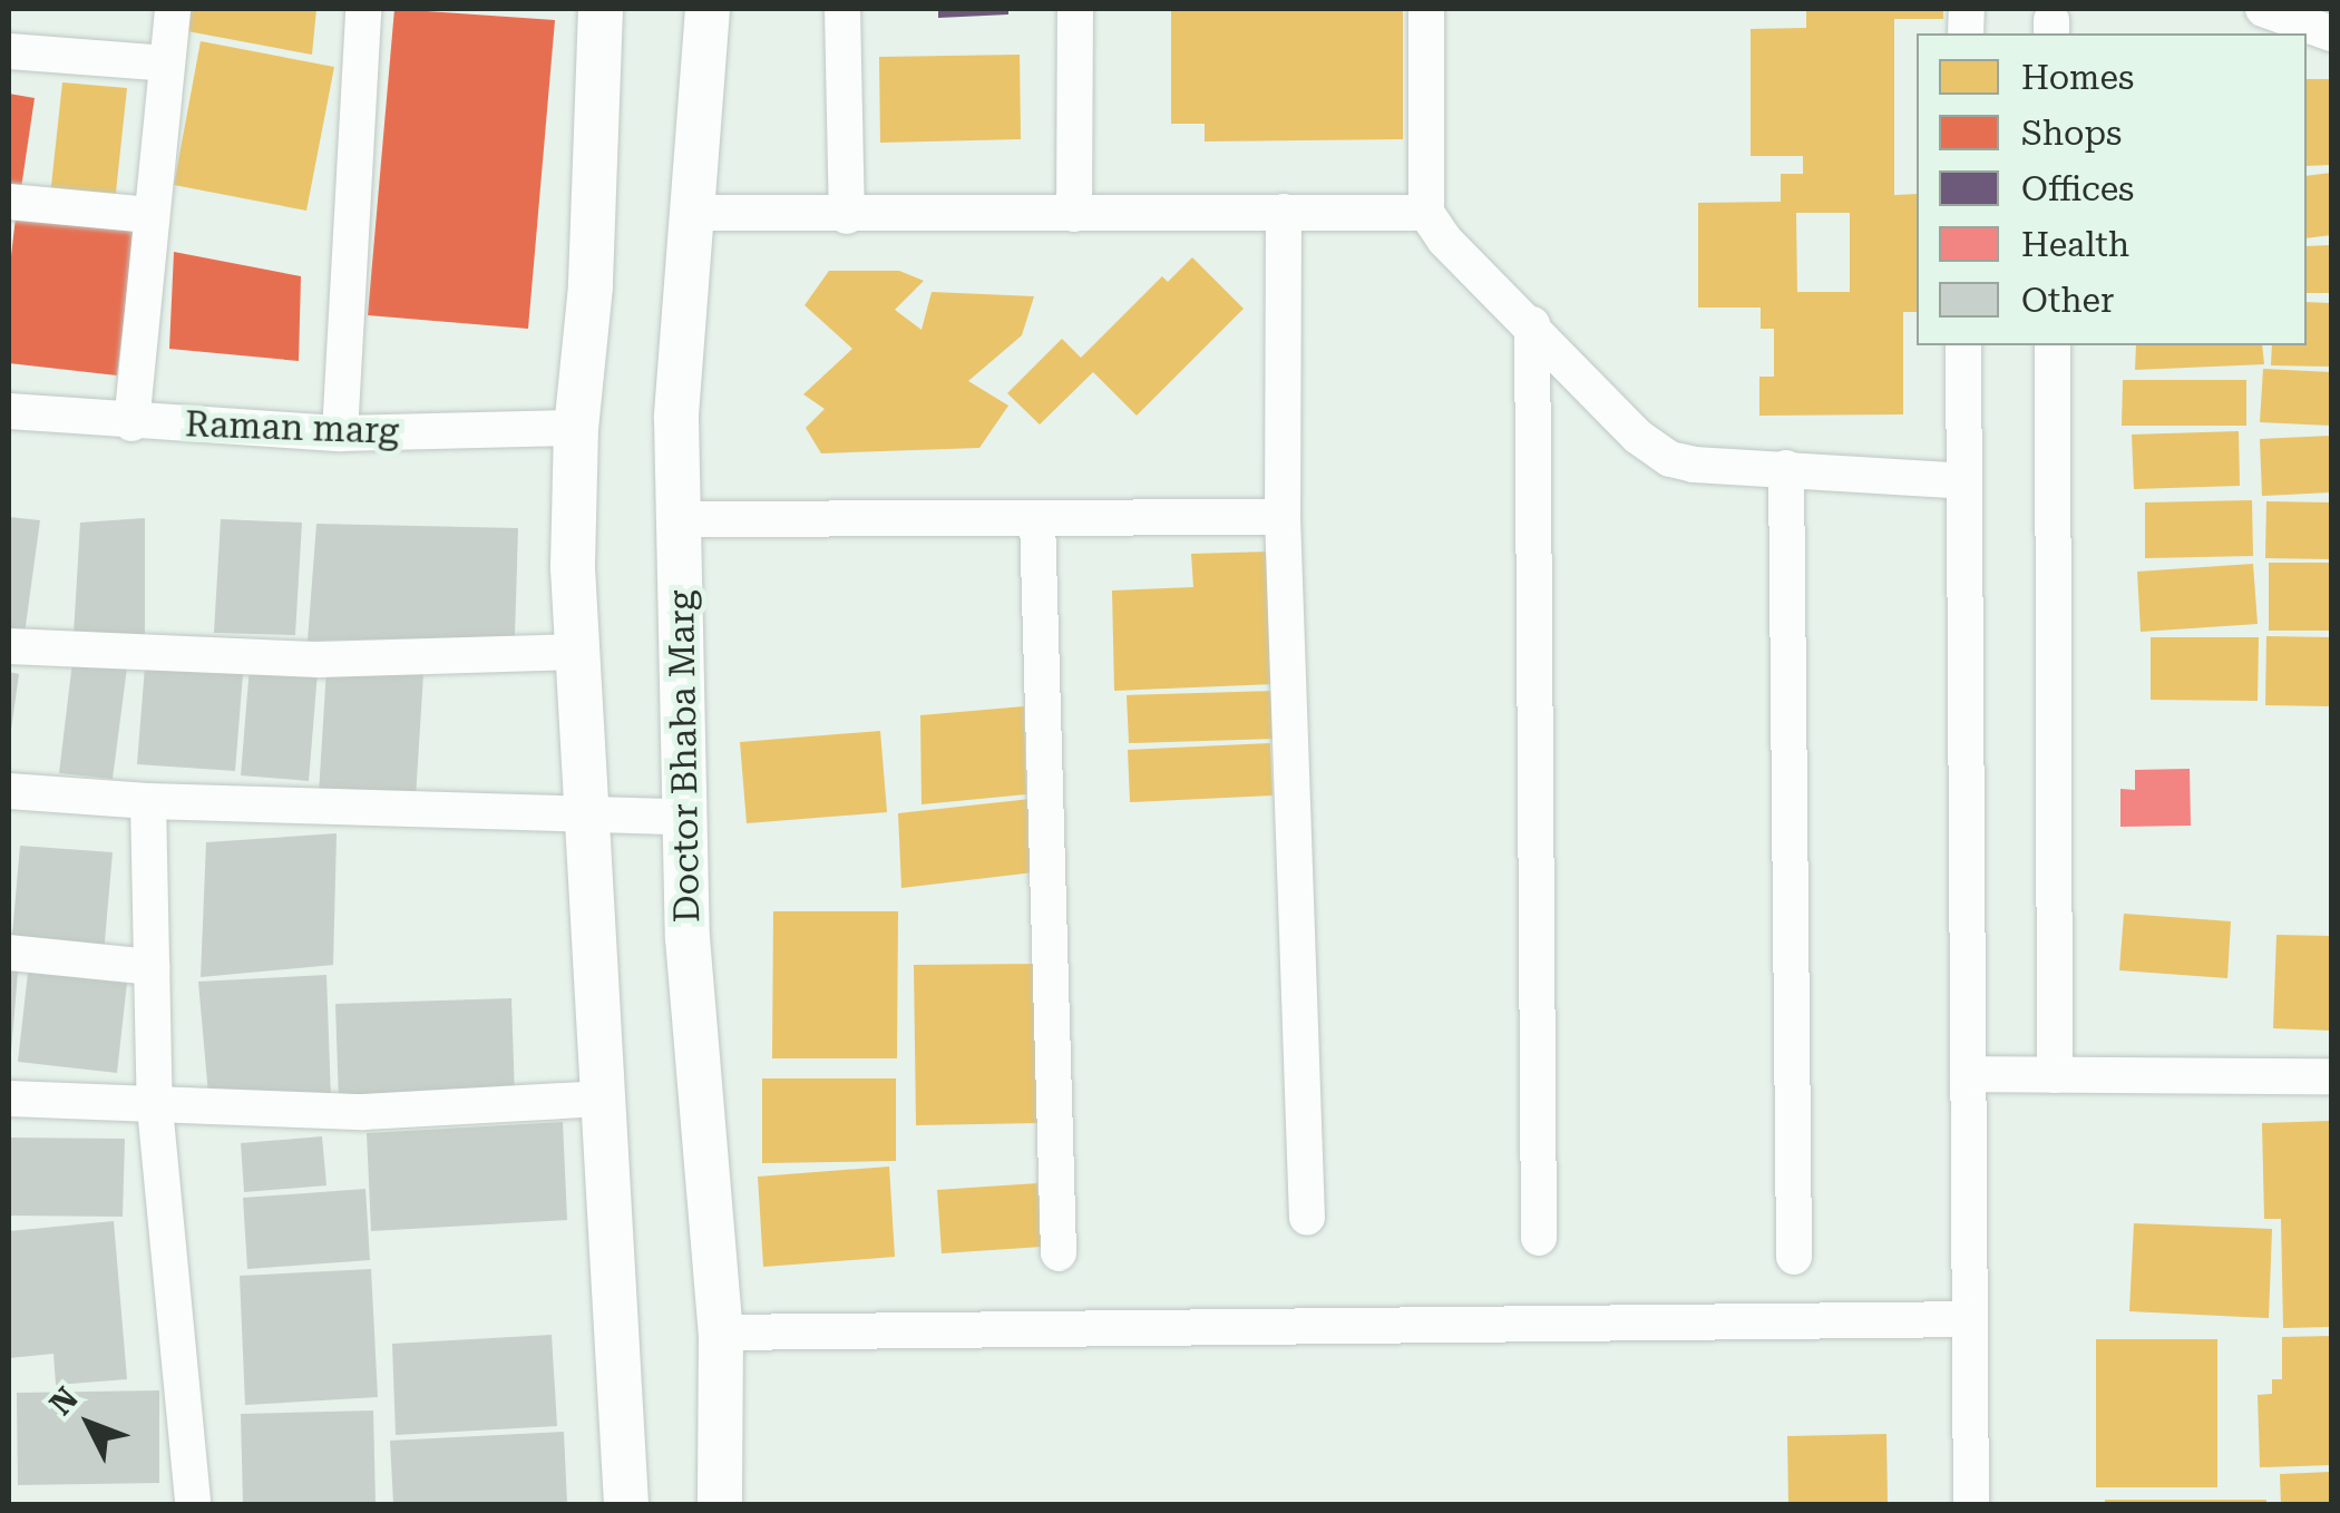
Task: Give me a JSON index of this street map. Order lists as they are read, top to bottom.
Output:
{
  "streets": {
    "street": ["Raman marg", "Doctor Bhaba Marg"]
  },
  "legend": [
    "Homes",
    "Shops",
    "Offices",
    "Health",
    "Other"
  ],
  "north": "top left"
}
